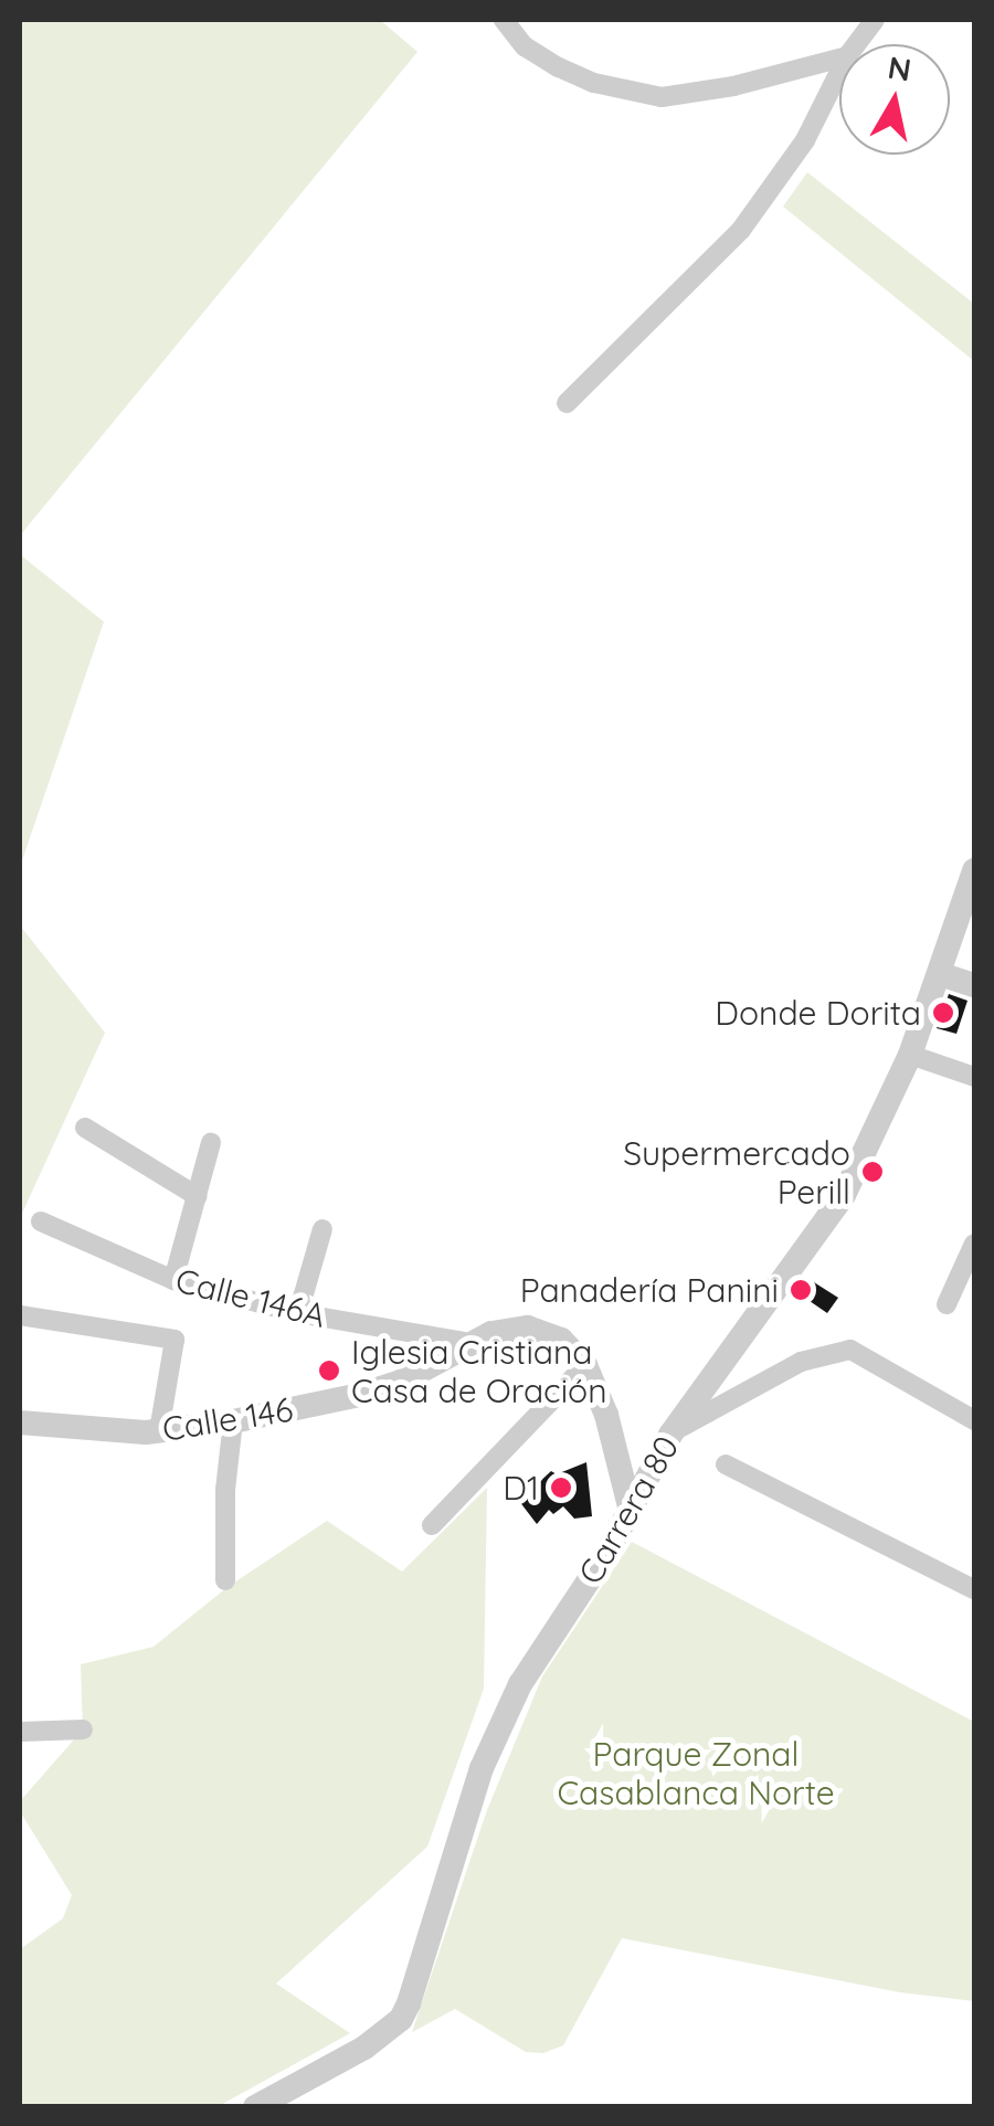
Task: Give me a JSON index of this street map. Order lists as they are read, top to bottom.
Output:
{
  "streets": {
    "street": ["Calle 146A", "Calle 146", "Carrera 80"]
  },
  "crossings": [
    ["Calle 146A", "Calle 146"]
  ],
  "parks": ["Parque Zonal Casablanca Norte"],
  "places": [
    "Donde Dorita",
    "Supermercado Perill",
    "Panadería Panini",
    "Iglesia Cristiana Casa de Oración",
    "D1"
  ],
  "north": "top"
}
